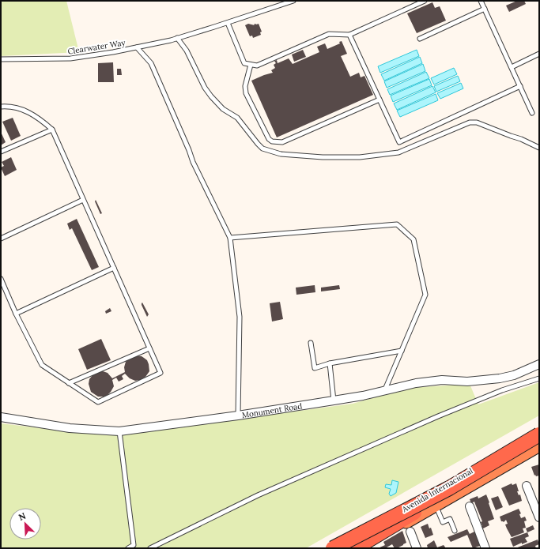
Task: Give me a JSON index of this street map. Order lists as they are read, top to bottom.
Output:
{
  "streets": {
    "highway": ["Avenida Internacional"],
    "street": ["Monument Road"],
    "lane": ["Clearwater Way"]
  },
  "north": "top left"
}
